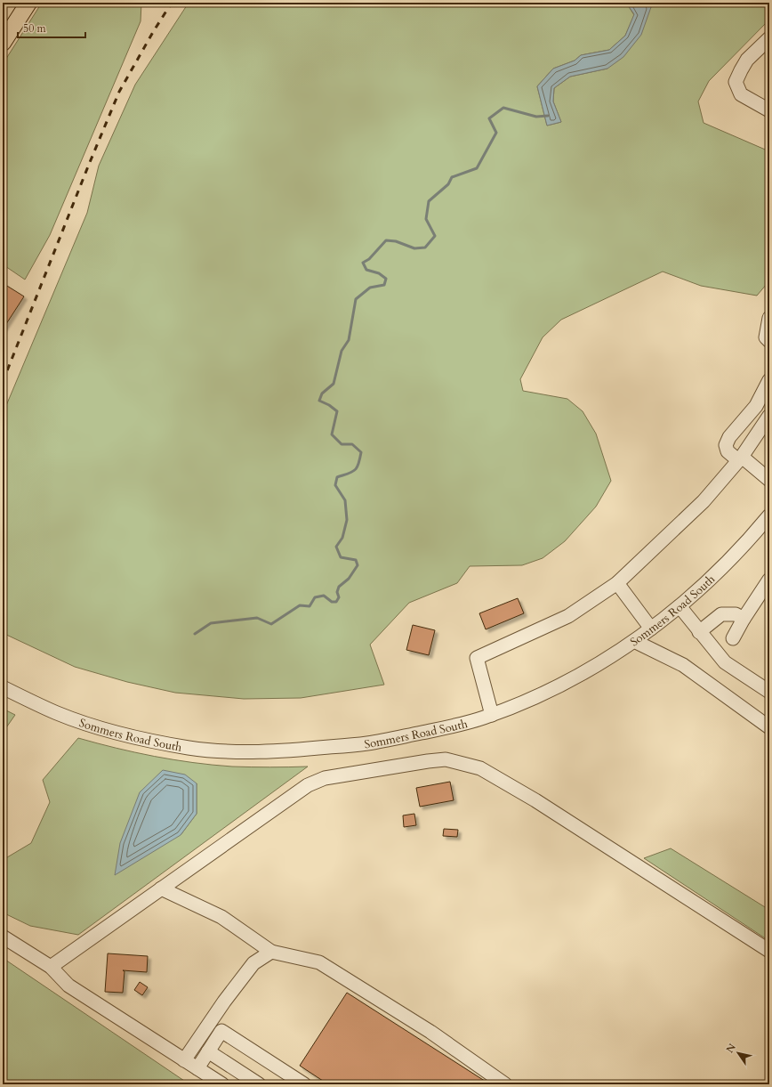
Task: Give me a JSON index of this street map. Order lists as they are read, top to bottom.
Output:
{
  "streets": {
    "street": ["Sommers Road South"]
  },
  "scale_bar": "50 m",
  "north": "top left"
}
